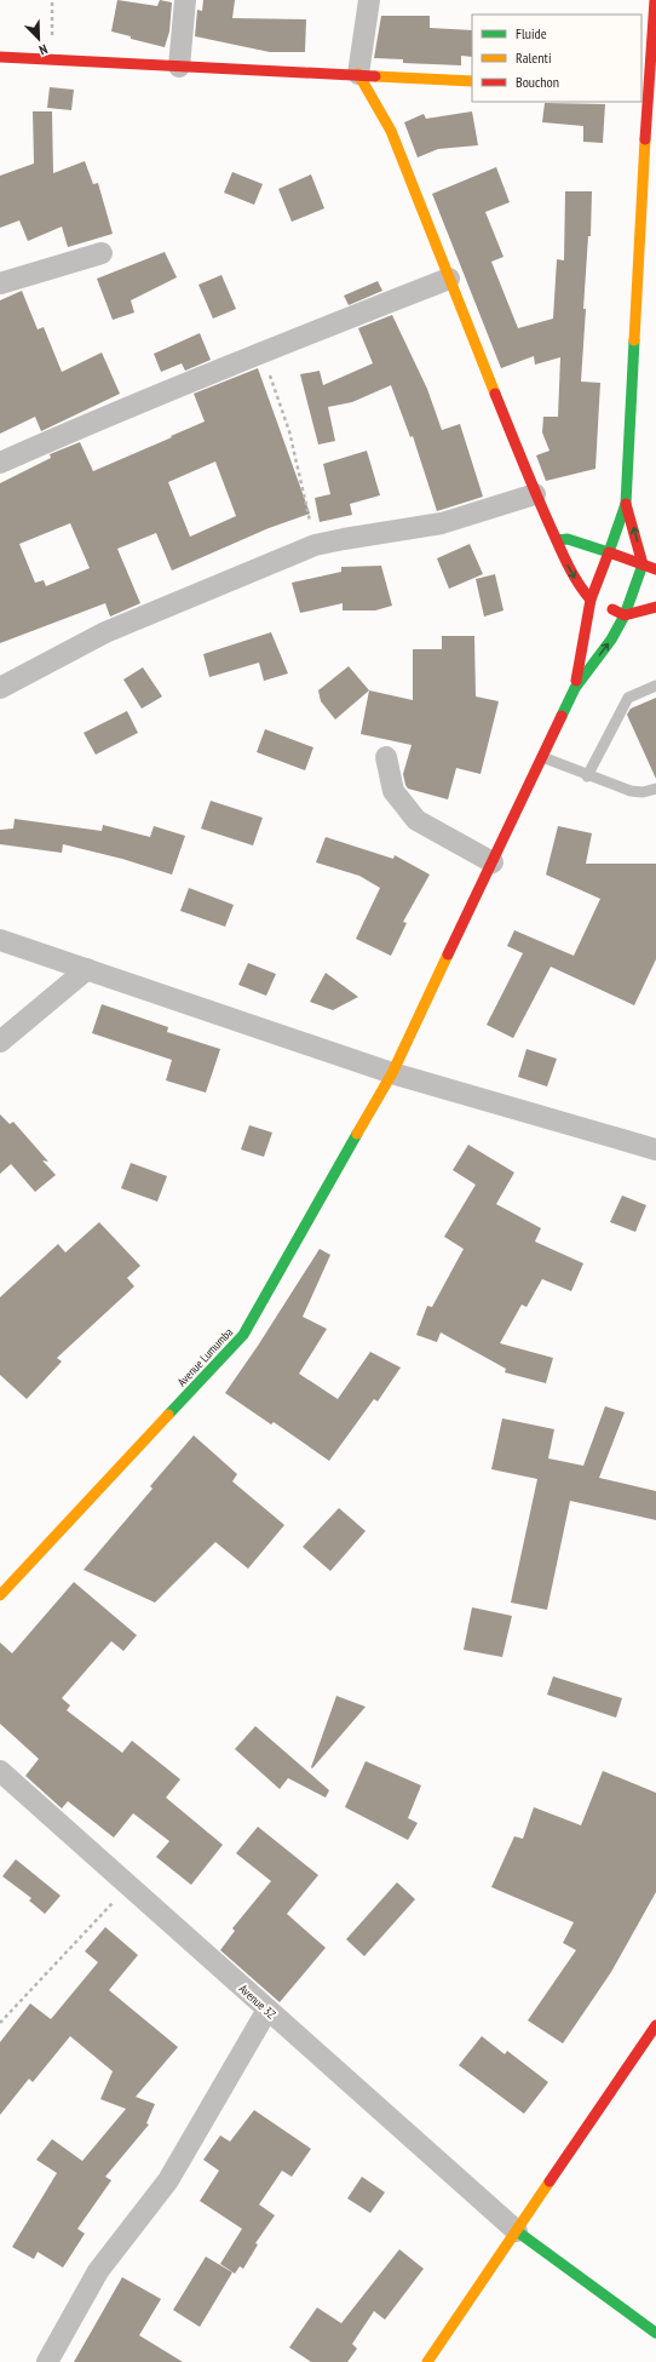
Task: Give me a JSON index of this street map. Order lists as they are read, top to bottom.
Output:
{
  "streets": {
    "street": ["Avenue Lumumba", "Avenue 3Z"]
  },
  "legend": ["Fluide", "Ralenti", "Bouchon"],
  "north": "bottom right"
}
